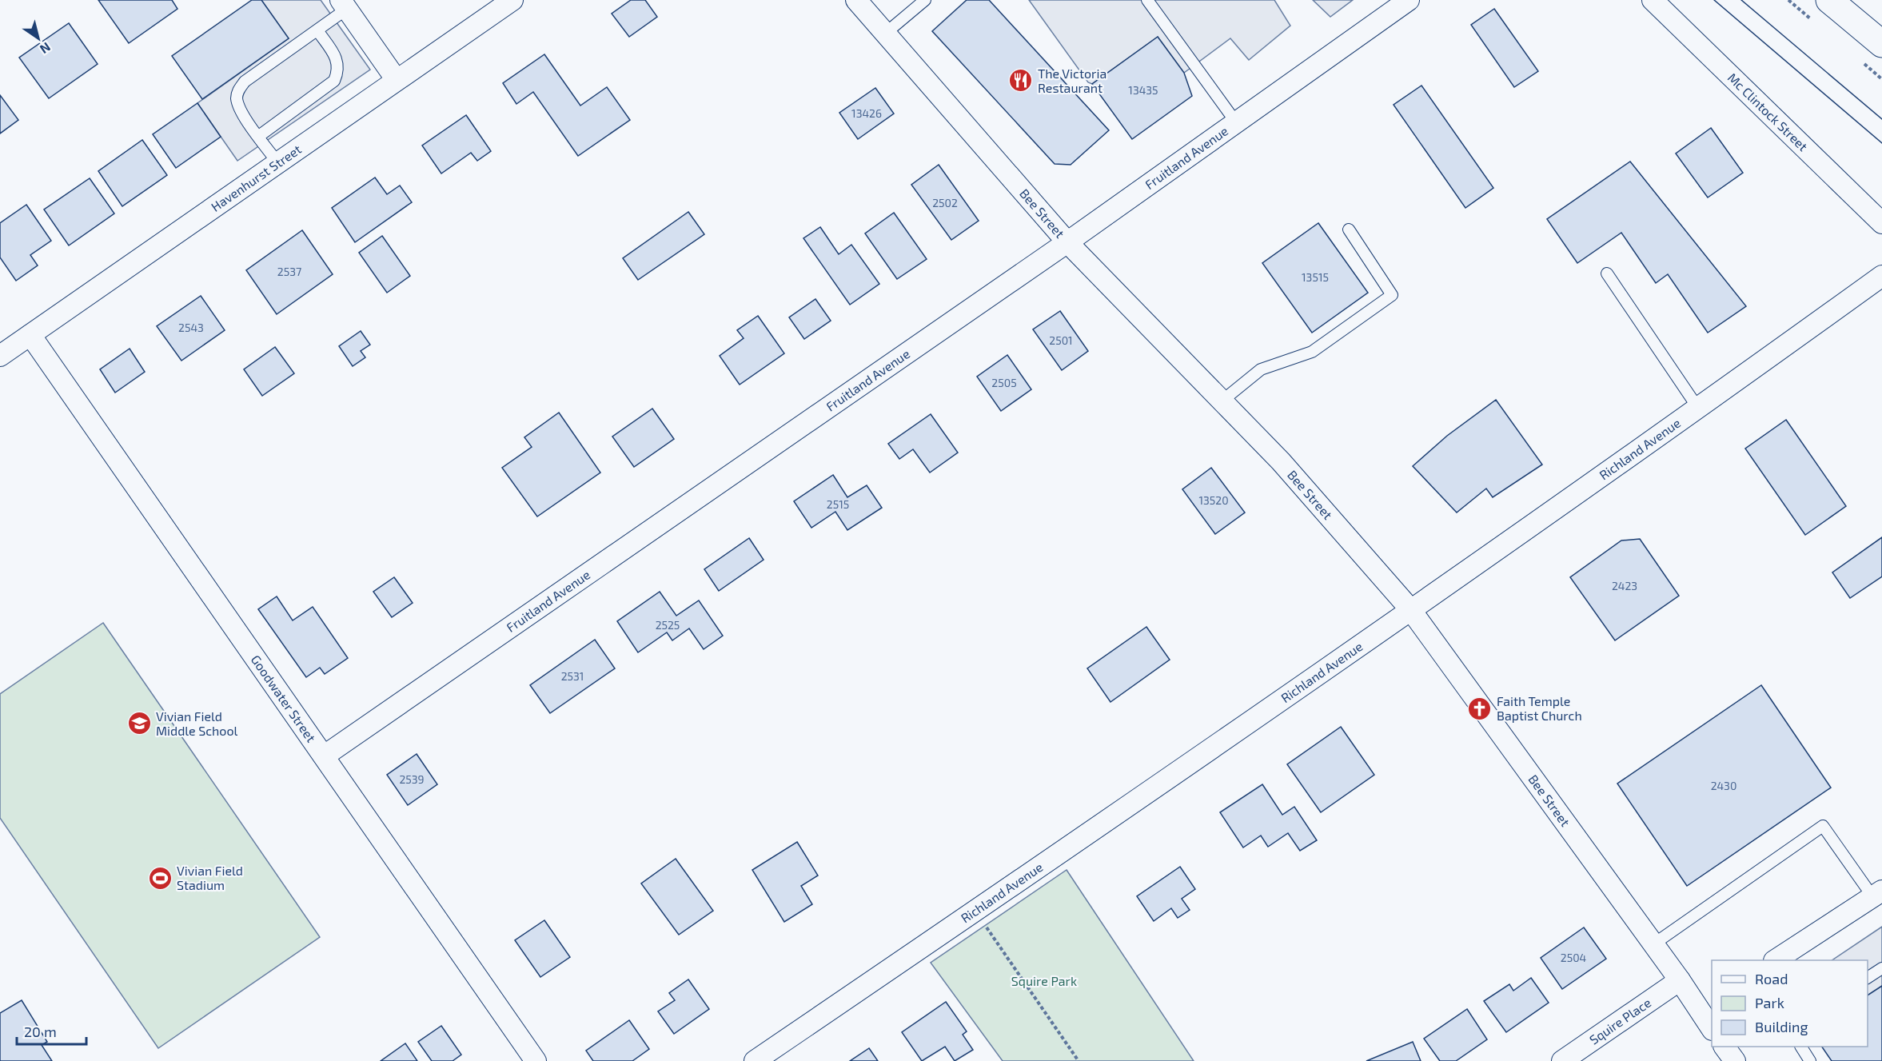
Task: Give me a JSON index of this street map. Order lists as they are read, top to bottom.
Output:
{
  "streets": {
    "street": [
      "Mc Clintock Street",
      "Fruitland Avenue",
      "Havenhurst Street",
      "Bee Street",
      "Richland Avenue",
      "Goodwater Street",
      "Squire Place"
    ]
  },
  "crossings": [
    ["Fruitland Avenue", "Bee Street"],
    ["Fruitland Avenue", "Goodwater Street"],
    ["Havenhurst Street", "Goodwater Street"],
    ["Bee Street", "Richland Avenue"],
    ["Bee Street", "Squire Place"]
  ],
  "parks": ["Squire Park"],
  "places": {
    "restaurant": ["The Victoria Restaurant"],
    "church": ["Faith Temple Baptist Church"],
    "school or university": ["Vivian Field Middle School"],
    "sports": ["Vivian Field Stadium"]
  },
  "house_numbers": [
    "13435",
    "13426",
    "2502",
    "2537",
    "13515",
    "2543",
    "2501",
    "2505",
    "13520",
    "2515",
    "2423",
    "2525",
    "2531",
    "2539",
    "2430",
    "2504"
  ],
  "legend": ["Road", "Park", "Building"],
  "scale_bar": "20 m",
  "north": "bottom right"
}
